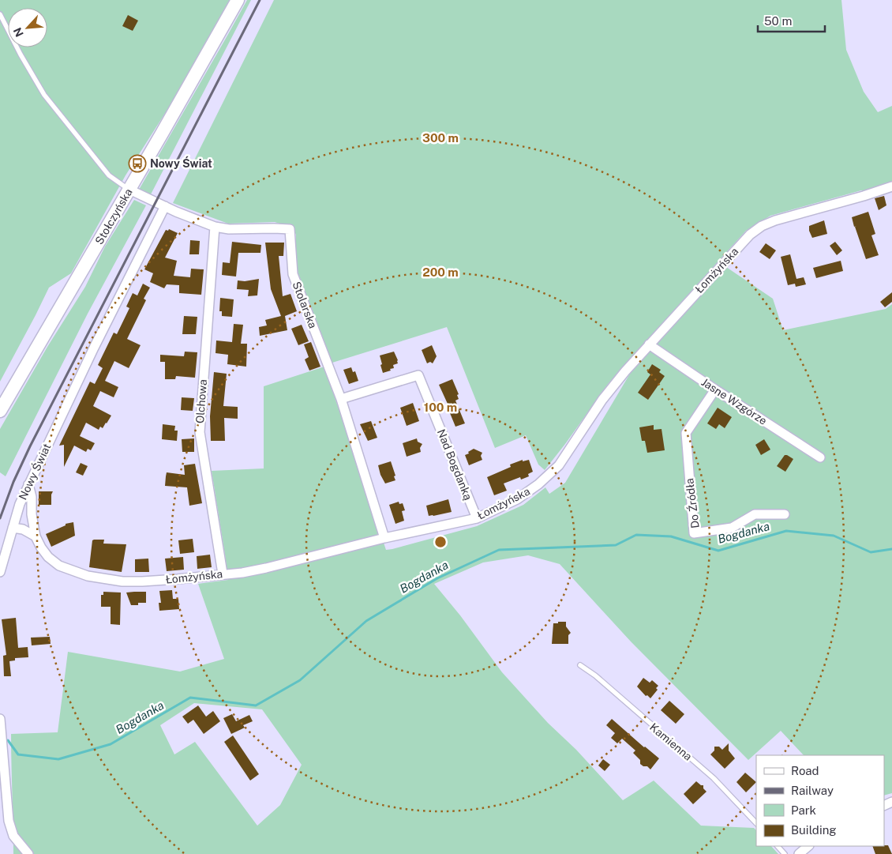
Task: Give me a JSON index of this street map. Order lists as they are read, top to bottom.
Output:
{
  "streets": {
    "street": [
      "Stołczyńska",
      "Łomżyńska",
      "Stolarska",
      "Olchowa",
      "Jasne Wzgórze",
      "Nad Bogdanką",
      "Nowy Świat",
      "Do Źródła"
    ],
    "lane": ["Kamienna"]
  },
  "crossings": [
    ["Stołczyńska", "Stolarska"],
    ["Łomżyńska", "Stolarska"],
    ["Łomżyńska", "Olchowa"],
    ["Łomżyńska", "Jasne Wzgórze"],
    ["Łomżyńska", "Nad Bogdanką"],
    ["Łomżyńska", "Nowy Świat"],
    ["Stolarska", "Olchowa"],
    ["Stolarska", "Nad Bogdanką"],
    ["Stolarska", "Nowy Świat"],
    ["Jasne Wzgórze", "Do Źródła"]
  ],
  "water": ["Bogdanka"],
  "places": {
    "bus stop": ["Nowy Świat"]
  },
  "legend": [
    "Road",
    "Railway",
    "Park",
    "Building"
  ],
  "scale_bar": "50 m",
  "north": "bottom left",
  "rings": ["300 m", "200 m", "100 m"]
}
